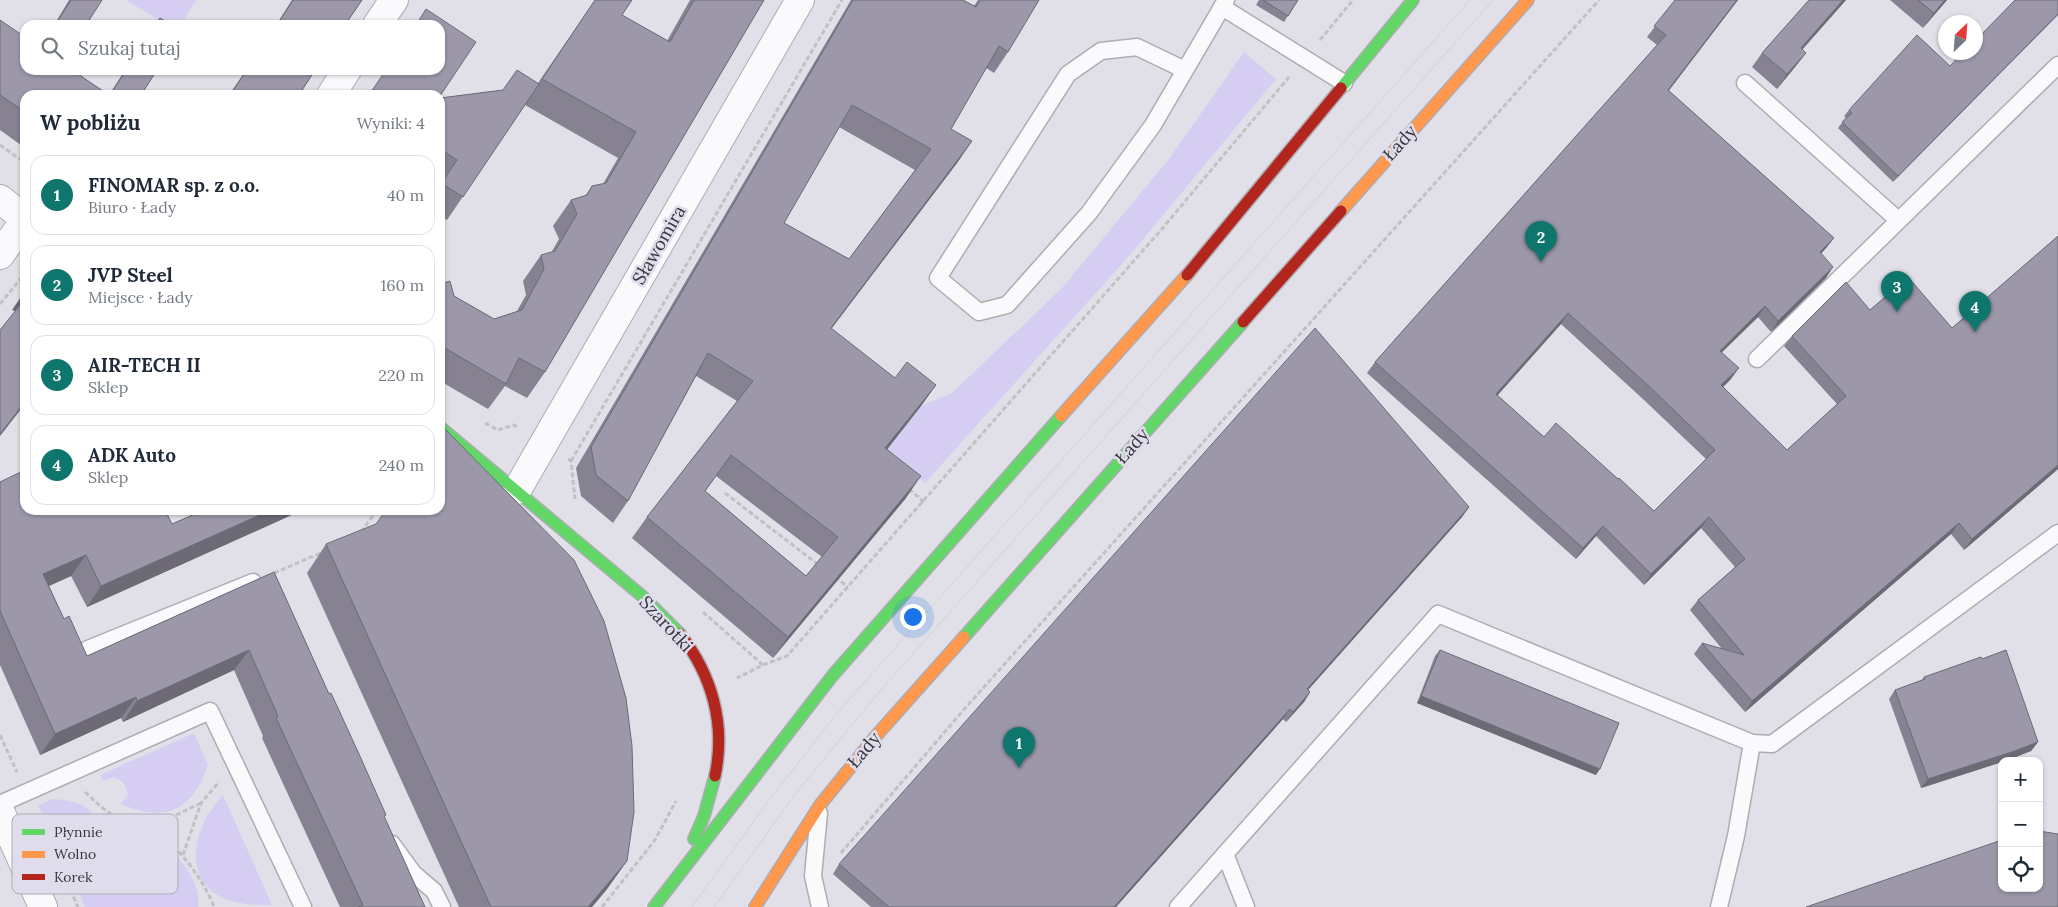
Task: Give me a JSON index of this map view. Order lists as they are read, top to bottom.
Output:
{
  "streets": {
    "street": ["Łady", "Sławomira", "Szarotki"]
  },
  "crossings": [
    ["Sławomira", "Szarotki"]
  ],
  "legend": ["Płynnie", "Wolno", "Korek"],
  "north": "top right",
  "page": {
    "search": "Szukaj tutaj",
    "heading": ["W pobliżu", "Wyniki: 4"],
    "list": [
      {
        "mark": "1",
        "name": "FINOMAR sp. z o.o.",
        "note": "Biuro · Łady",
        "value": "40 m"
      },
      {
        "mark": "2",
        "name": "JVP Steel",
        "note": "Miejsce · Łady",
        "value": "160 m"
      },
      {
        "mark": "3",
        "name": "AIR-TECH II",
        "note": "Sklep",
        "value": "220 m"
      },
      {
        "mark": "4",
        "name": "ADK Auto",
        "note": "Sklep",
        "value": "240 m"
      }
    ],
    "pins": [
      "2",
      "3",
      "4",
      "1"
    ],
    "map_buttons": ["+", "−"]
  }
}
